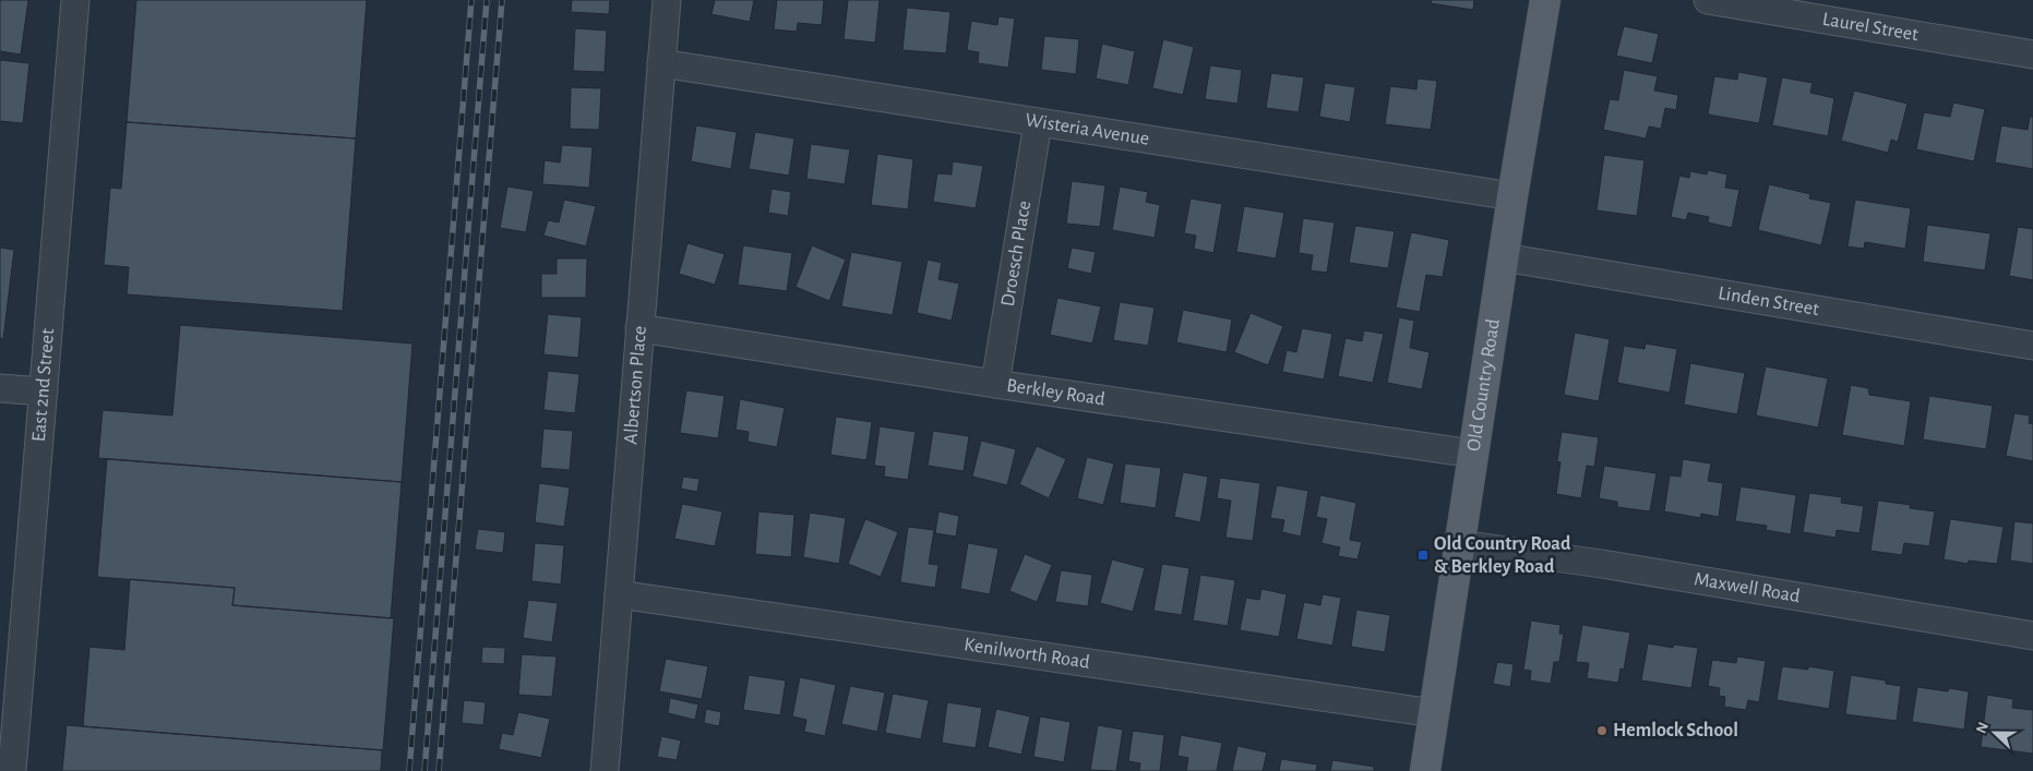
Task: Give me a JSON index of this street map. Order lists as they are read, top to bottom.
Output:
{
  "streets": {
    "main road": ["Old Country Road"],
    "street": [
      "Laurel Street",
      "Wisteria Avenue",
      "Droesch Place",
      "Linden Street",
      "Albertson Place",
      "East 2nd Street",
      "Berkley Road",
      "Maxwell Road",
      "Kenilworth Road"
    ]
  },
  "crossings": [
    ["Wisteria Avenue", "Droesch Place"],
    ["Wisteria Avenue", "Albertson Place"],
    ["Wisteria Avenue", "Old Country Road"],
    ["Droesch Place", "Berkley Road"],
    ["Linden Street", "Old Country Road"],
    ["Albertson Place", "Berkley Road"],
    ["Albertson Place", "Kenilworth Road"],
    ["Old Country Road", "Berkley Road"],
    ["Old Country Road", "Maxwell Road"],
    ["Old Country Road", "Kenilworth Road"]
  ],
  "places": {
    "transit": ["Old Country Road & Berkley Road"],
    "other": ["Hemlock School"]
  },
  "north": "left"
}
